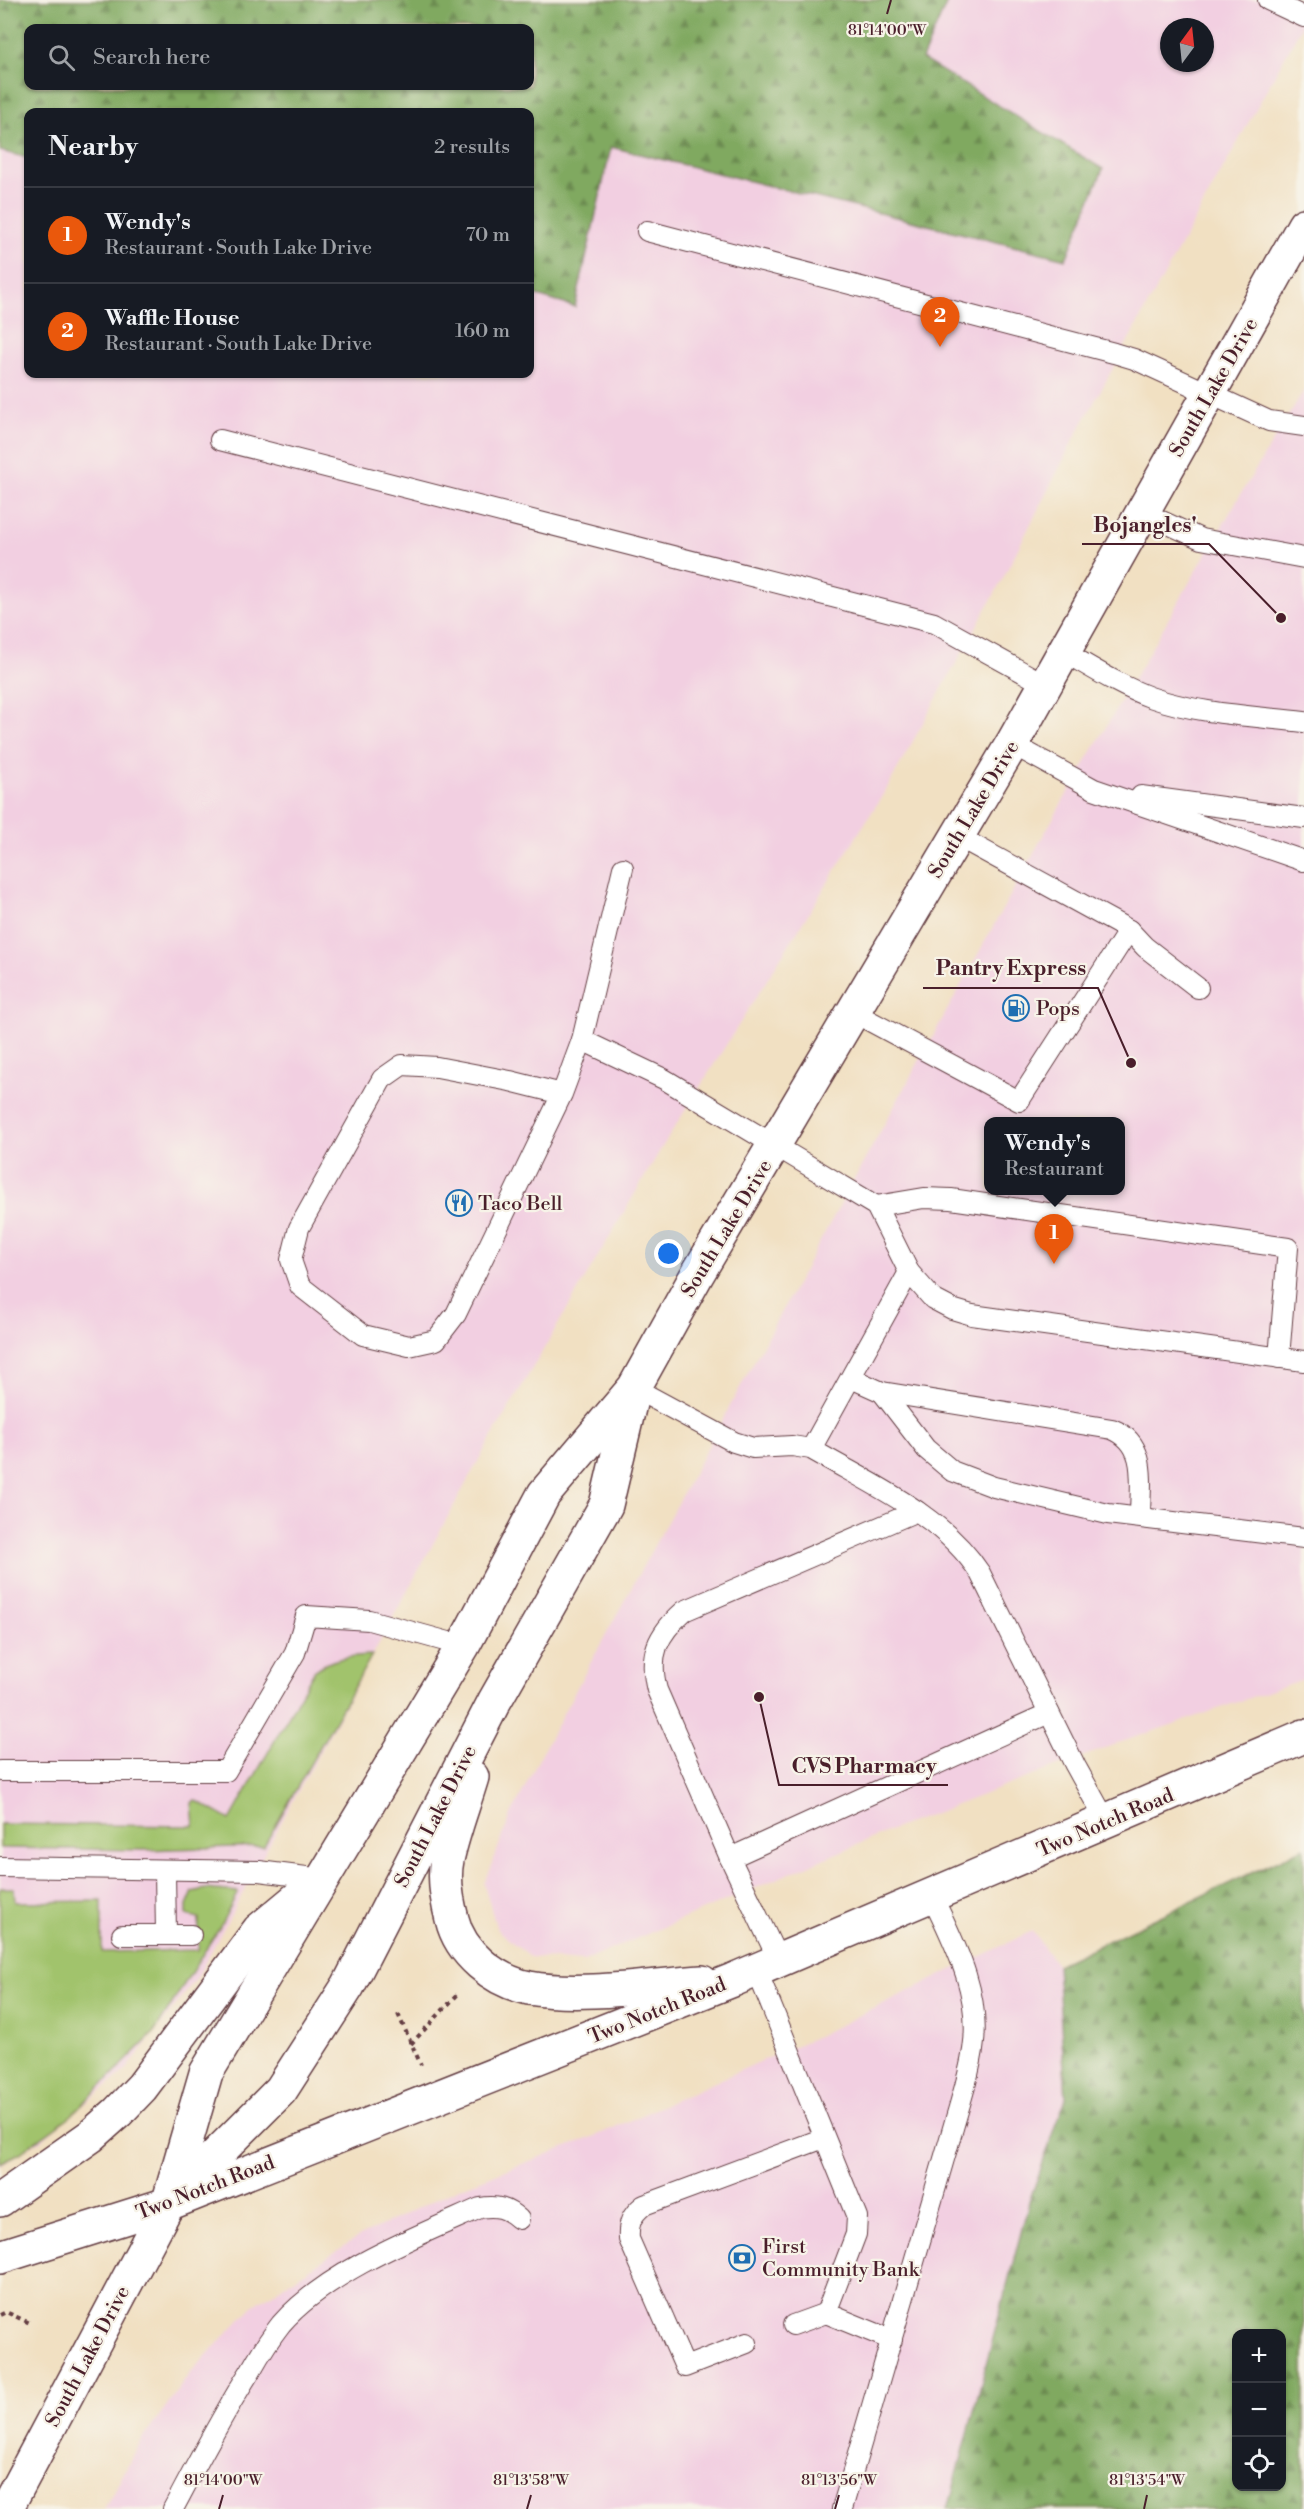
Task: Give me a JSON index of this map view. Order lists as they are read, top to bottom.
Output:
{
  "streets": {
    "main road": ["South Lake Drive", "Two Notch Road"]
  },
  "crossings": [
    ["South Lake Drive", "Two Notch Road"]
  ],
  "places": {
    "other": ["Bojangles'", "Pantry Express", "CVS Pharmacy"],
    "fuel station": ["Pops"],
    "restaurant": ["Taco Bell"],
    "bank": ["First Community Bank"]
  },
  "north": "top",
  "page": {
    "search": "Search here",
    "heading": ["Nearby", "2 results"],
    "list": [
      {
        "mark": "1",
        "name": "Wendy's",
        "note": "Restaurant · South Lake Drive",
        "value": "70 m"
      },
      {
        "mark": "2",
        "name": "Waffle House",
        "note": "Restaurant · South Lake Drive",
        "value": "160 m"
      }
    ],
    "pins": ["2", "1"],
    "popup": ["Wendy's", "Restaurant"],
    "map_buttons": ["+", "−"]
  },
  "coordinates": [
    "81°14'00\"W",
    "81°13'58\"W",
    "81°13'56\"W",
    "81°13'54\"W"
  ]
}
